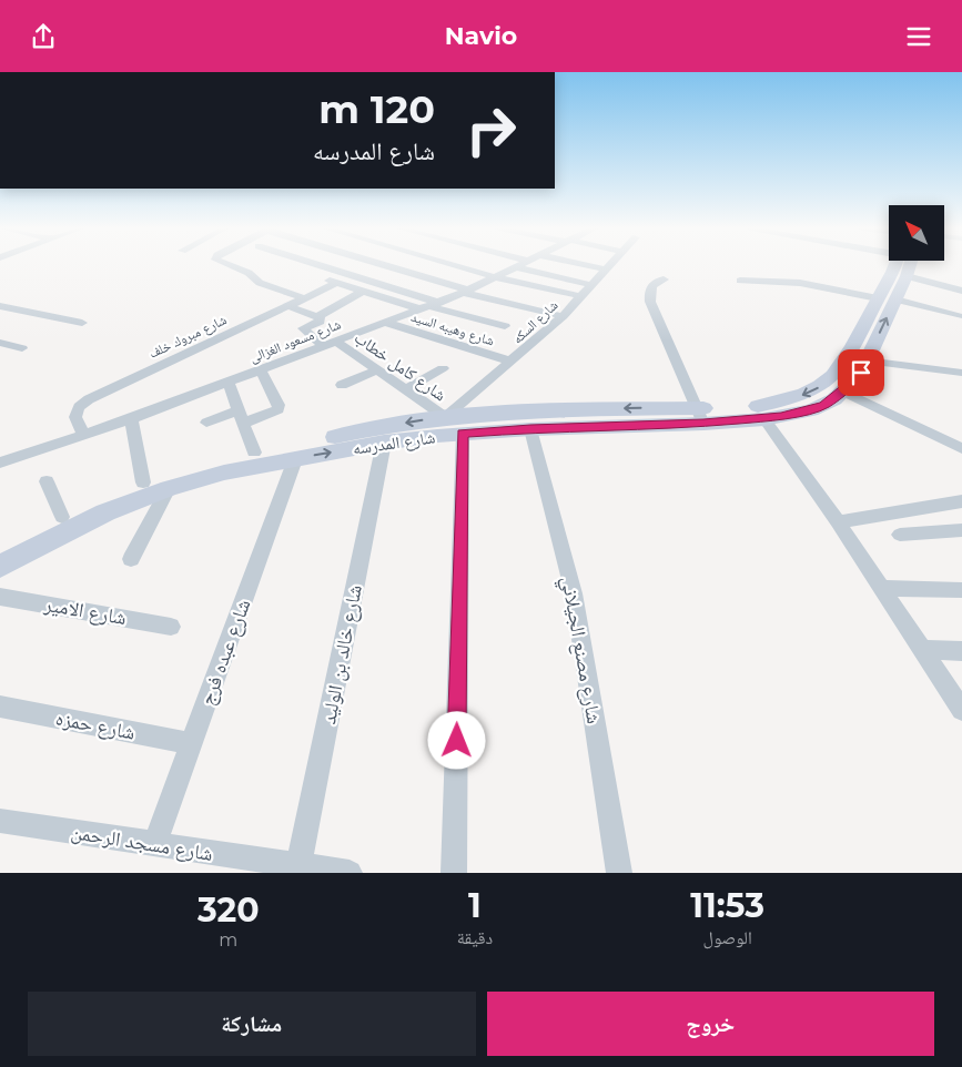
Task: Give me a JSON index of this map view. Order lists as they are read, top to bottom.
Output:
{
  "streets": {
    "street": [
      "شارع السكه",
      "شارع وهيبه السيد",
      "شارع مبروك خلف",
      "شارع مسعود الغزالى",
      "شارع كامل خطاب",
      "شارع المدرسه",
      "شارع الامير",
      "شارع مصنع الجيلاني",
      "شارع عبده فرج",
      "شارع خالد بن الوليد",
      "شارع حمزه",
      "شارع مسجد الرحمن"
    ]
  },
  "crossings": [
    ["شارع السكه", "شارع وهيبه السيد"],
    ["شارع السكه", "شارع كامل خطاب"],
    ["شارع السكه", "شارع المدرسه"],
    ["شارع وهيبه السيد", "شارع مسعود الغزالى"],
    ["شارع مبروك خلف", "شارع مسعود الغزالى"],
    ["شارع مسعود الغزالى", "شارع كامل خطاب"],
    ["شارع كامل خطاب", "شارع المدرسه"],
    ["شارع المدرسه", "شارع مصنع الجيلاني"],
    ["شارع المدرسه", "شارع عبده فرج"],
    ["شارع المدرسه", "شارع خالد بن الوليد"],
    ["شارع عبده فرج", "شارع حمزه"],
    ["شارع عبده فرج", "شارع مسجد الرحمن"],
    ["شارع خالد بن الوليد", "شارع مسجد الرحمن"]
  ],
  "north": "top left",
  "page": {
    "header": "Navio",
    "turn": ["120 m", "شارع المدرسه"],
    "eta": [
      "11:53",
      "الوصول",
      "1",
      "دقيقة",
      "320",
      "m"
    ],
    "buttons": ["خروج", "مشاركة"]
  }
}
